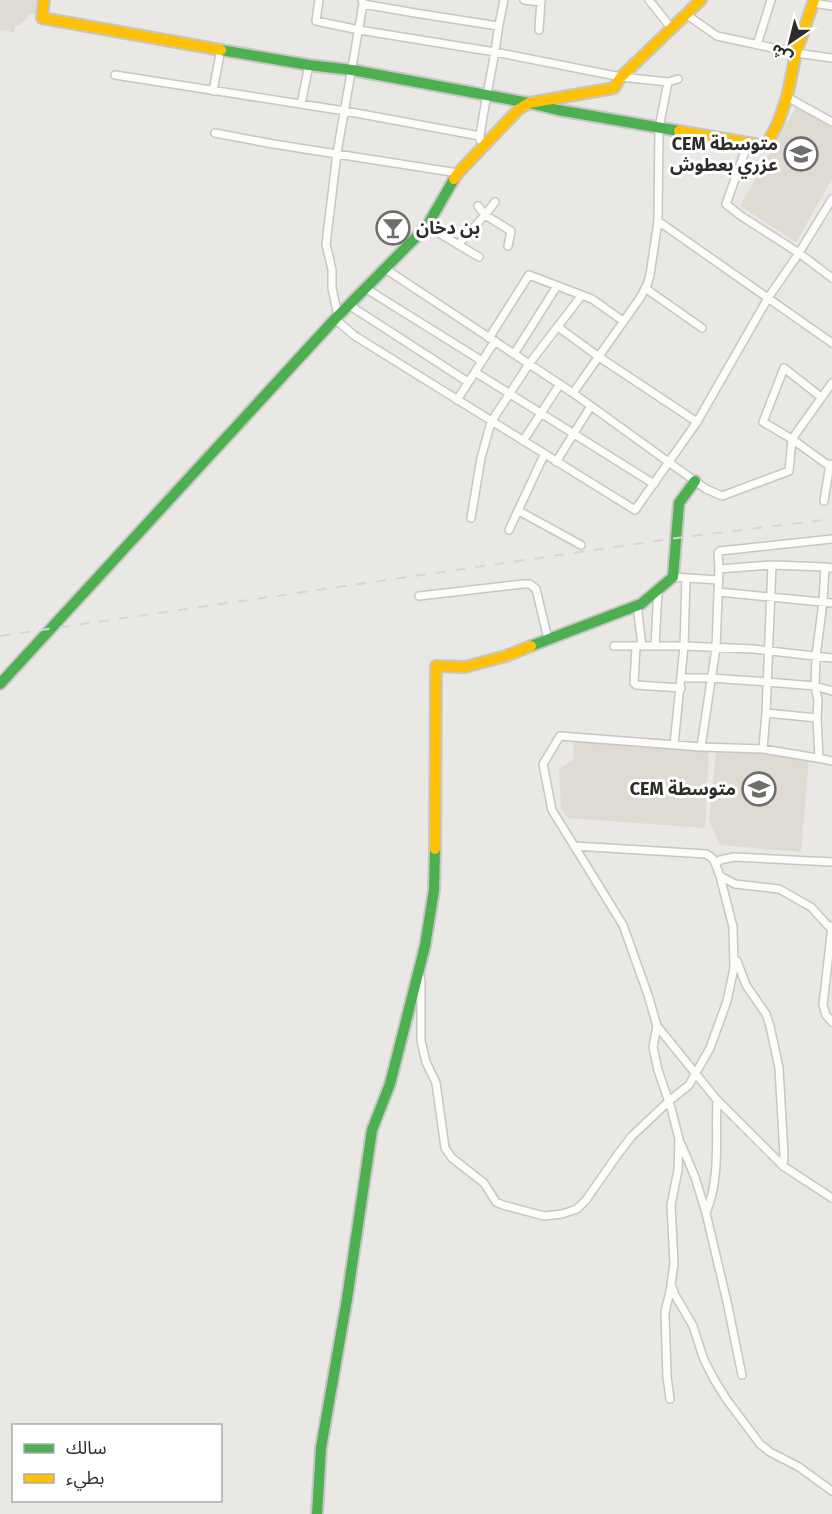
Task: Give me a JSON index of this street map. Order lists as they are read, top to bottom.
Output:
{
  "places": {
    "school or university": ["CEM متوسطة عزري بعطوش", "CEM متوسطة"],
    "bar": ["بن دخان"]
  },
  "legend": ["سالك", "بطيء"],
  "north": "bottom left"
}
